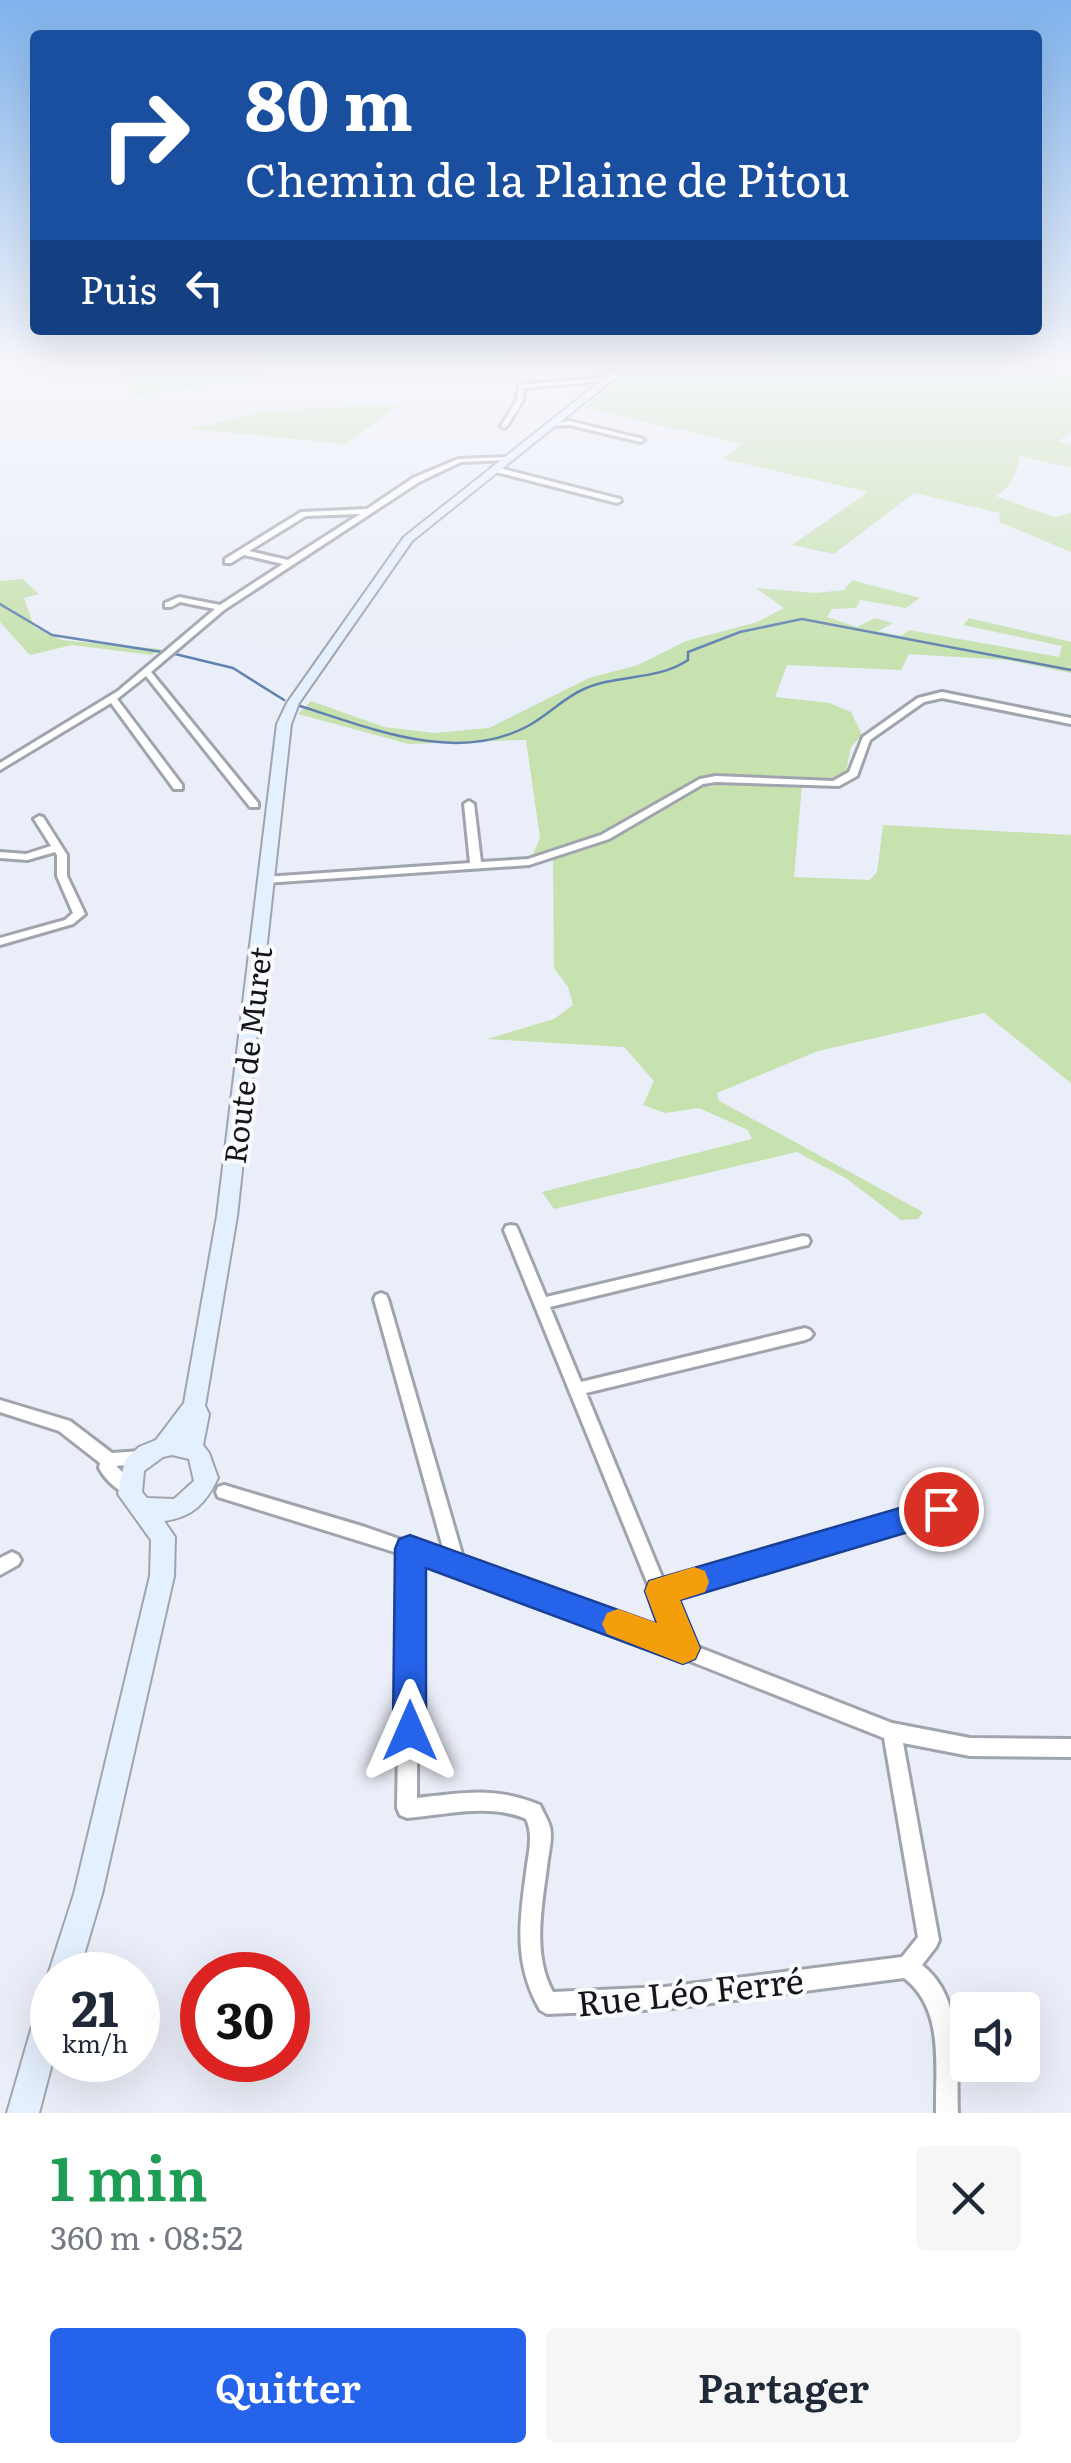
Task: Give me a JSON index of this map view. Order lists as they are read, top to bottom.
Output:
{
  "streets": {
    "main road": ["Route de Muret"],
    "street": ["Rue Léo Ferré"]
  },
  "page": {
    "turn": ["80 m", "Chemin de la Plaine de Pitou"],
    "then": "Puis",
    "speed": "21 km/h",
    "limit": "30",
    "heading": ["1 min", "360 m · 08:52"],
    "buttons": ["Quitter", "Partager"]
  }
}
